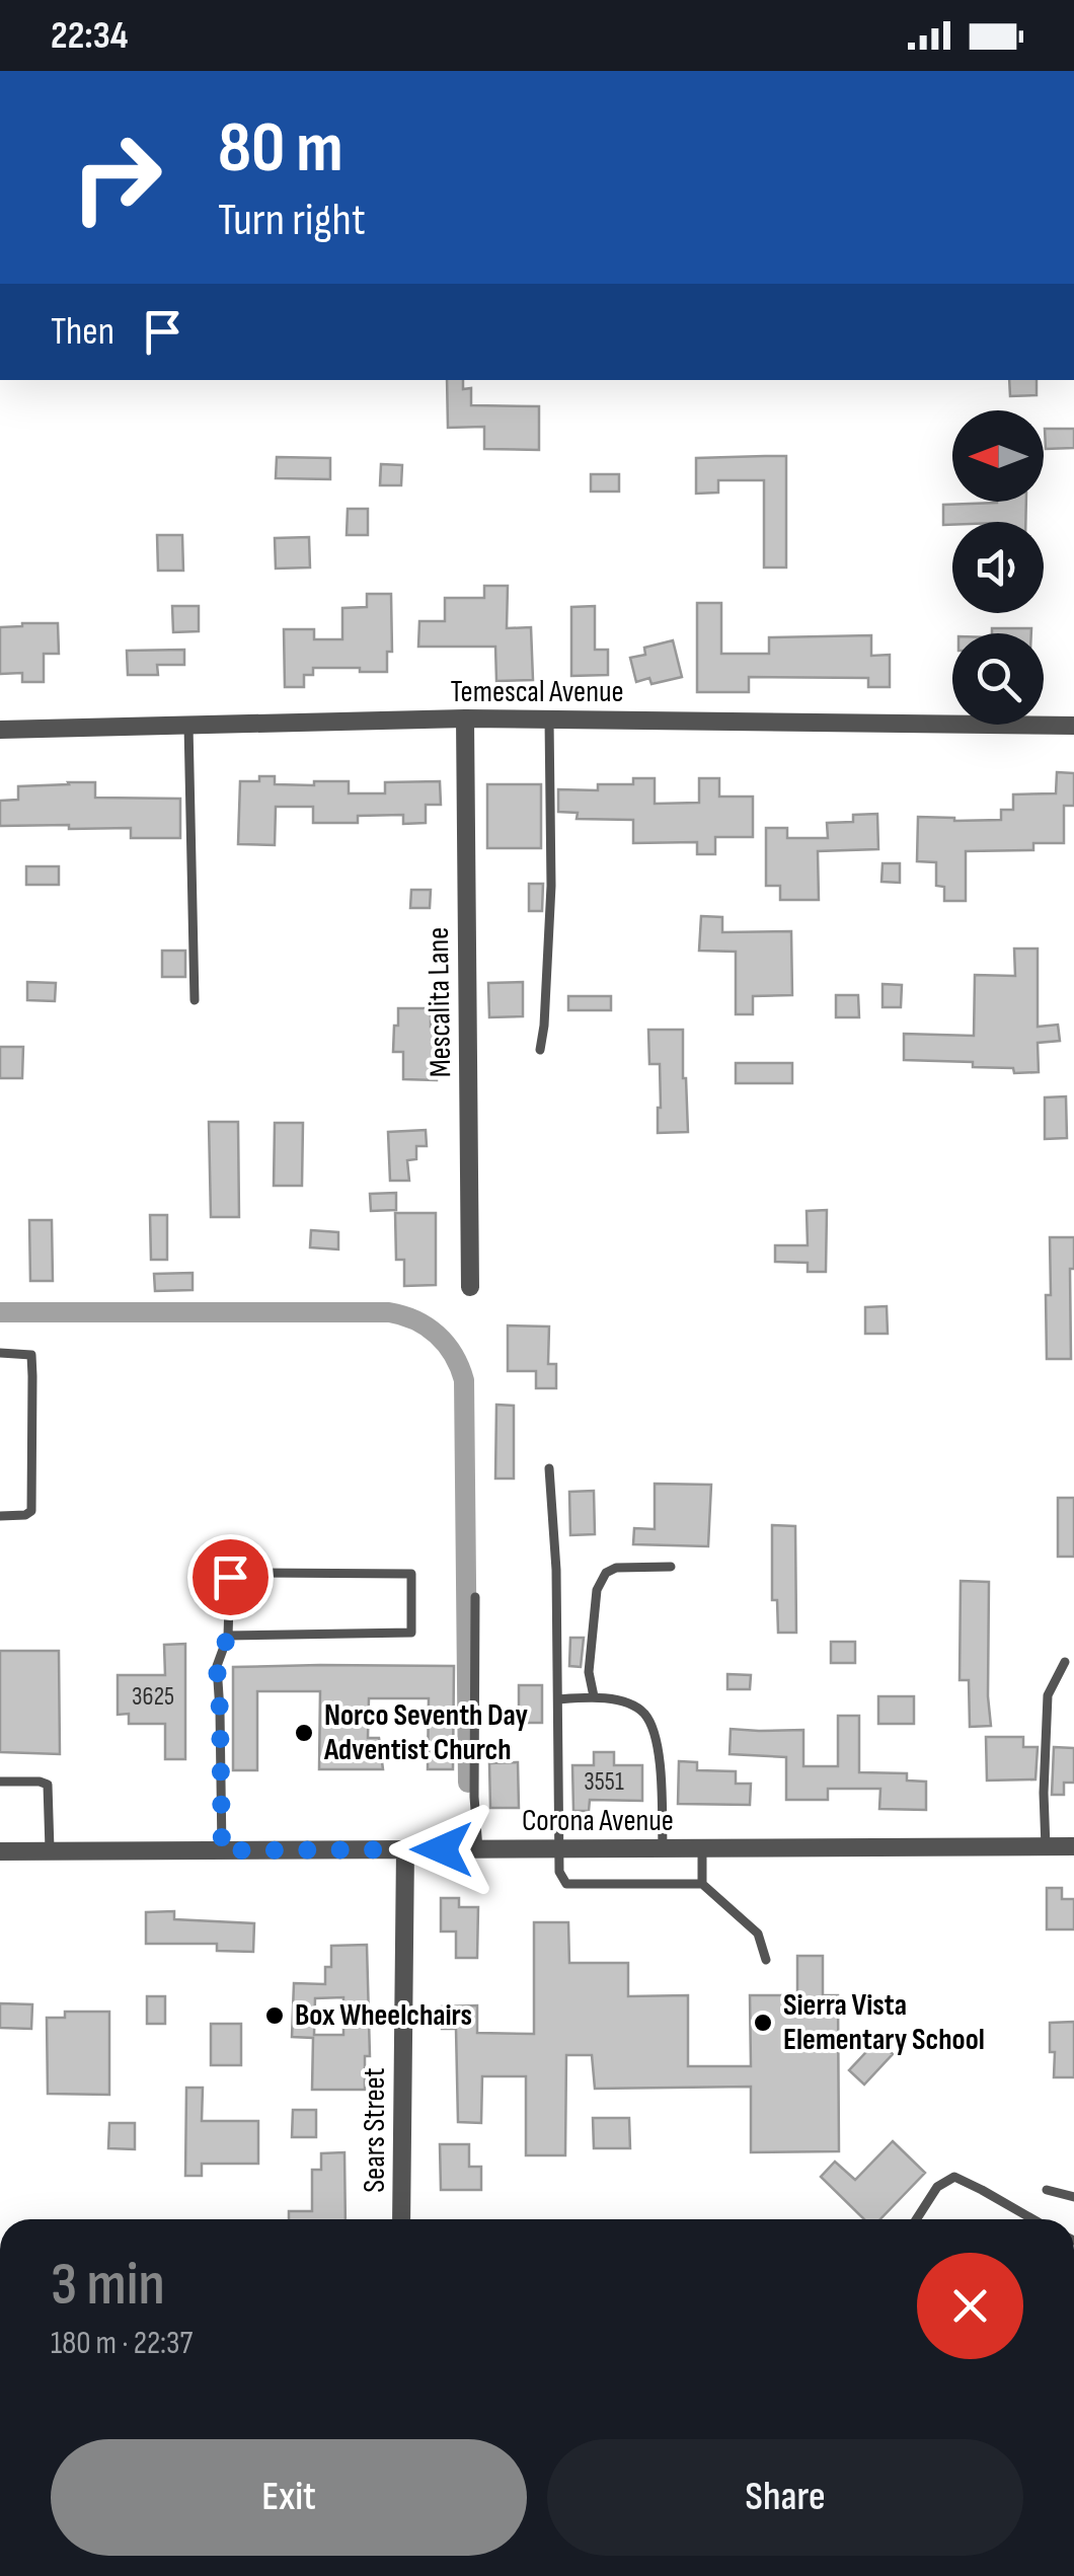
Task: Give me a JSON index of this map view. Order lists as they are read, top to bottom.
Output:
{
  "streets": {
    "street": [
      "Temescal Avenue",
      "Mescalita Lane",
      "Corona Avenue",
      "Sears Street"
    ]
  },
  "crossings": [
    ["Temescal Avenue", "Mescalita Lane"],
    ["Corona Avenue", "Sears Street"]
  ],
  "places": ["Norco Seventh Day Adventist Church", "Box Wheelchairs", "Sierra Vista Elementary School"],
  "house_numbers": ["3625", "3551"],
  "north": "left",
  "page": {
    "status": "22:34",
    "turn": ["80 m", "Turn right"],
    "then": "Then",
    "heading": ["3 min", "180 m · 22:37"],
    "buttons": ["Exit", "Share"]
  }
}
